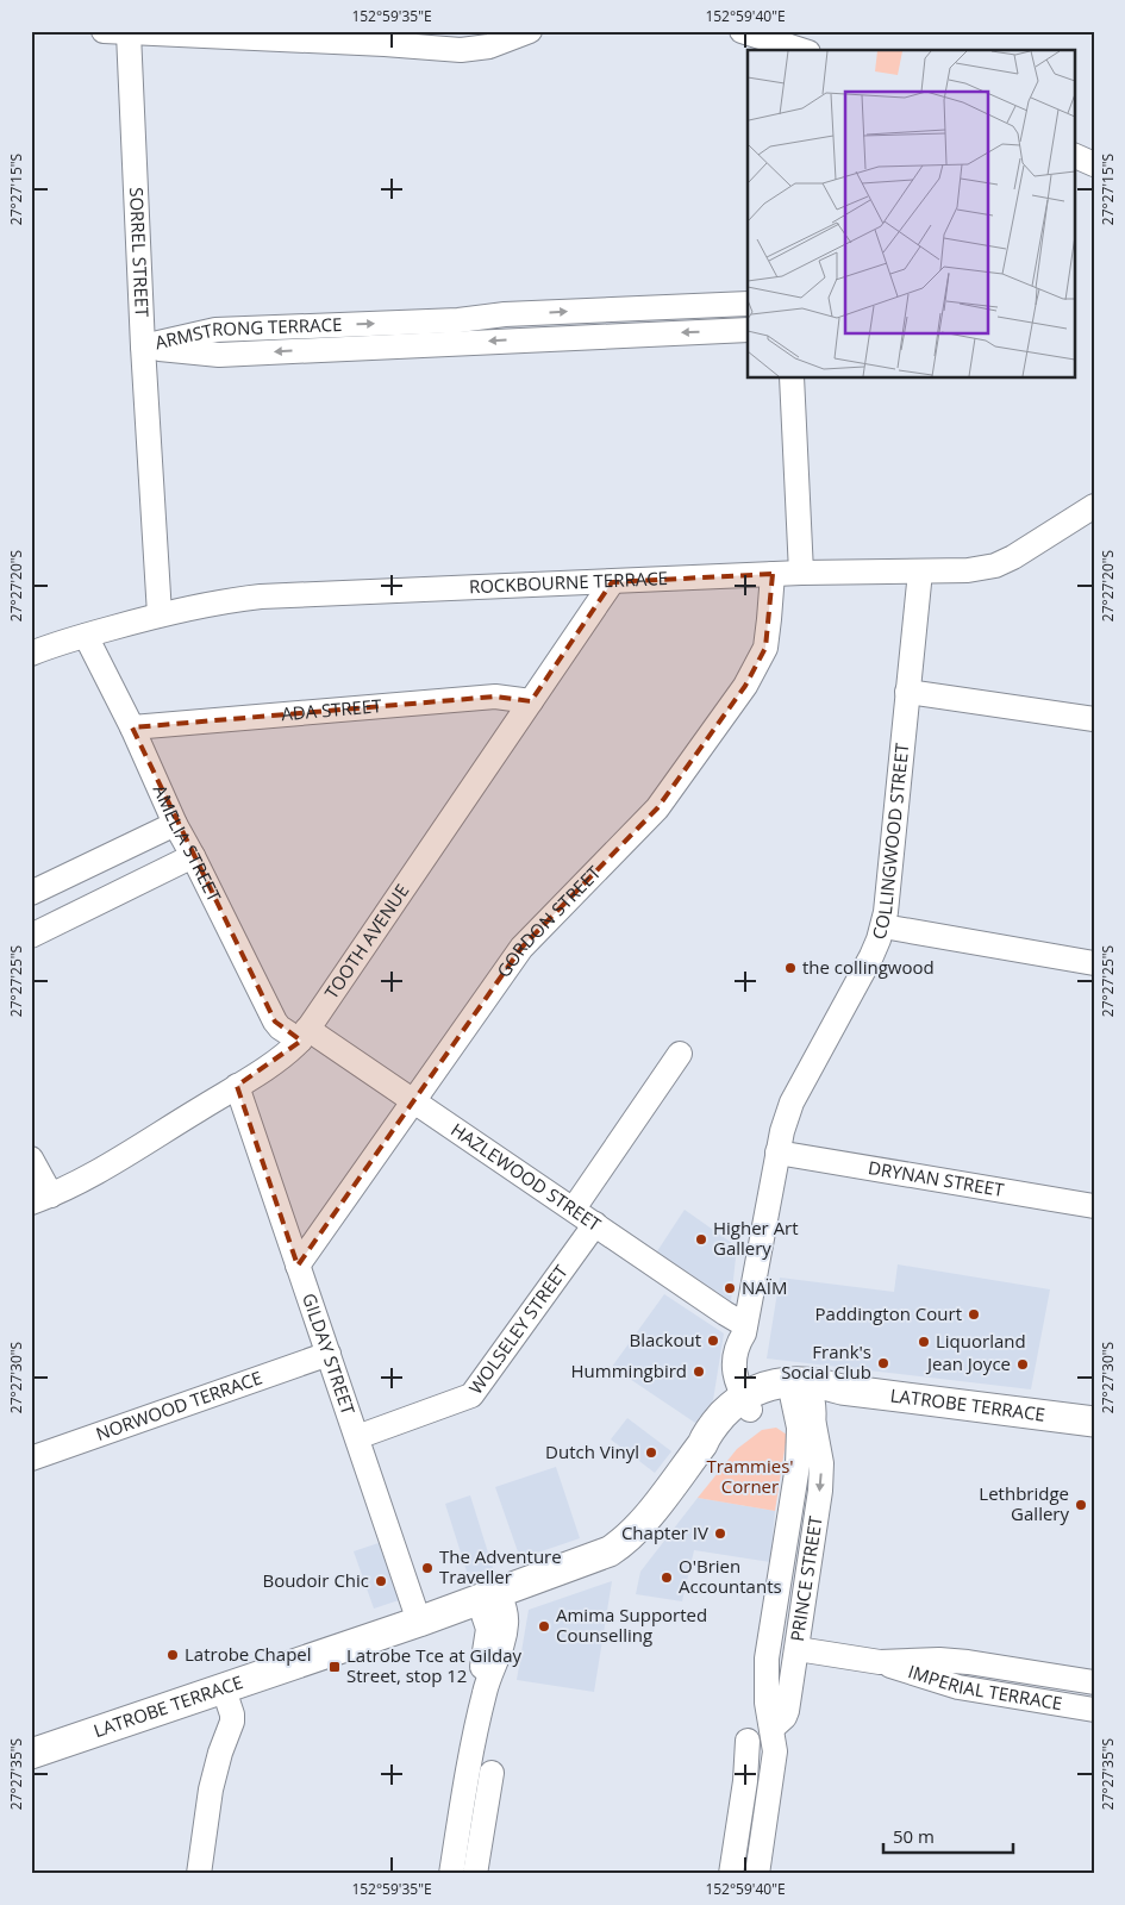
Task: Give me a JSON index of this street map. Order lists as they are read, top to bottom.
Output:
{
  "streets": {
    "main road": ["LATROBE TERRACE"],
    "street": [
      "SORREL STREET",
      "ARMSTRONG TERRACE",
      "ROCKBOURNE TERRACE",
      "ADA STREET",
      "COLLINGWOOD STREET",
      "AMELIA STREET",
      "GORDON STREET",
      "TOOTH AVENUE",
      "HAZLEWOOD STREET",
      "DRYNAN STREET",
      "WOLSELEY STREET",
      "GILDAY STREET",
      "NORWOOD TERRACE",
      "PRINCE STREET",
      "IMPERIAL TERRACE"
    ]
  },
  "crossings": [
    ["SORREL STREET", "ARMSTRONG TERRACE"],
    ["SORREL STREET", "ROCKBOURNE TERRACE"],
    ["ROCKBOURNE TERRACE", "COLLINGWOOD STREET"],
    ["ROCKBOURNE TERRACE", "AMELIA STREET"],
    ["ROCKBOURNE TERRACE", "GORDON STREET"],
    ["ROCKBOURNE TERRACE", "TOOTH AVENUE"],
    ["ADA STREET", "AMELIA STREET"],
    ["ADA STREET", "TOOTH AVENUE"],
    ["COLLINGWOOD STREET", "HAZLEWOOD STREET"],
    ["COLLINGWOOD STREET", "DRYNAN STREET"],
    ["COLLINGWOOD STREET", "LATROBE TERRACE"],
    ["COLLINGWOOD STREET", "PRINCE STREET"],
    ["AMELIA STREET", "TOOTH AVENUE"],
    ["AMELIA STREET", "HAZLEWOOD STREET"],
    ["GORDON STREET", "HAZLEWOOD STREET"],
    ["GORDON STREET", "GILDAY STREET"],
    ["TOOTH AVENUE", "HAZLEWOOD STREET"],
    ["TOOTH AVENUE", "GILDAY STREET"],
    ["HAZLEWOOD STREET", "WOLSELEY STREET"],
    ["WOLSELEY STREET", "GILDAY STREET"],
    ["GILDAY STREET", "LATROBE TERRACE"],
    ["GILDAY STREET", "NORWOOD TERRACE"],
    ["LATROBE TERRACE", "PRINCE STREET"],
    ["PRINCE STREET", "IMPERIAL TERRACE"]
  ],
  "parks": ["Trammies' Corner"],
  "places": {
    "other": [
      "the collingwood",
      "Higher Art Gallery",
      "NAÏM",
      "Paddington Court",
      "Blackout",
      "Liquorland",
      "Frank's Social Club",
      "Jean Joyce",
      "Hummingbird",
      "Dutch Vinyl",
      "Lethbridge Gallery",
      "Chapter IV",
      "The Adventure Traveller",
      "O'Brien Accountants",
      "Boudoir Chic",
      "Amima Supported Counselling",
      "Latrobe Chapel"
    ],
    "transit": ["Latrobe Tce at Gilday Street, stop 12"]
  },
  "scale_bar": "50 m",
  "coordinates": [
    "152°59'35\"E",
    "152°59'40\"E",
    "27°27'15\"S",
    "27°27'20\"S",
    "27°27'25\"S",
    "27°27'30\"S",
    "27°27'35\"S"
  ]
}
